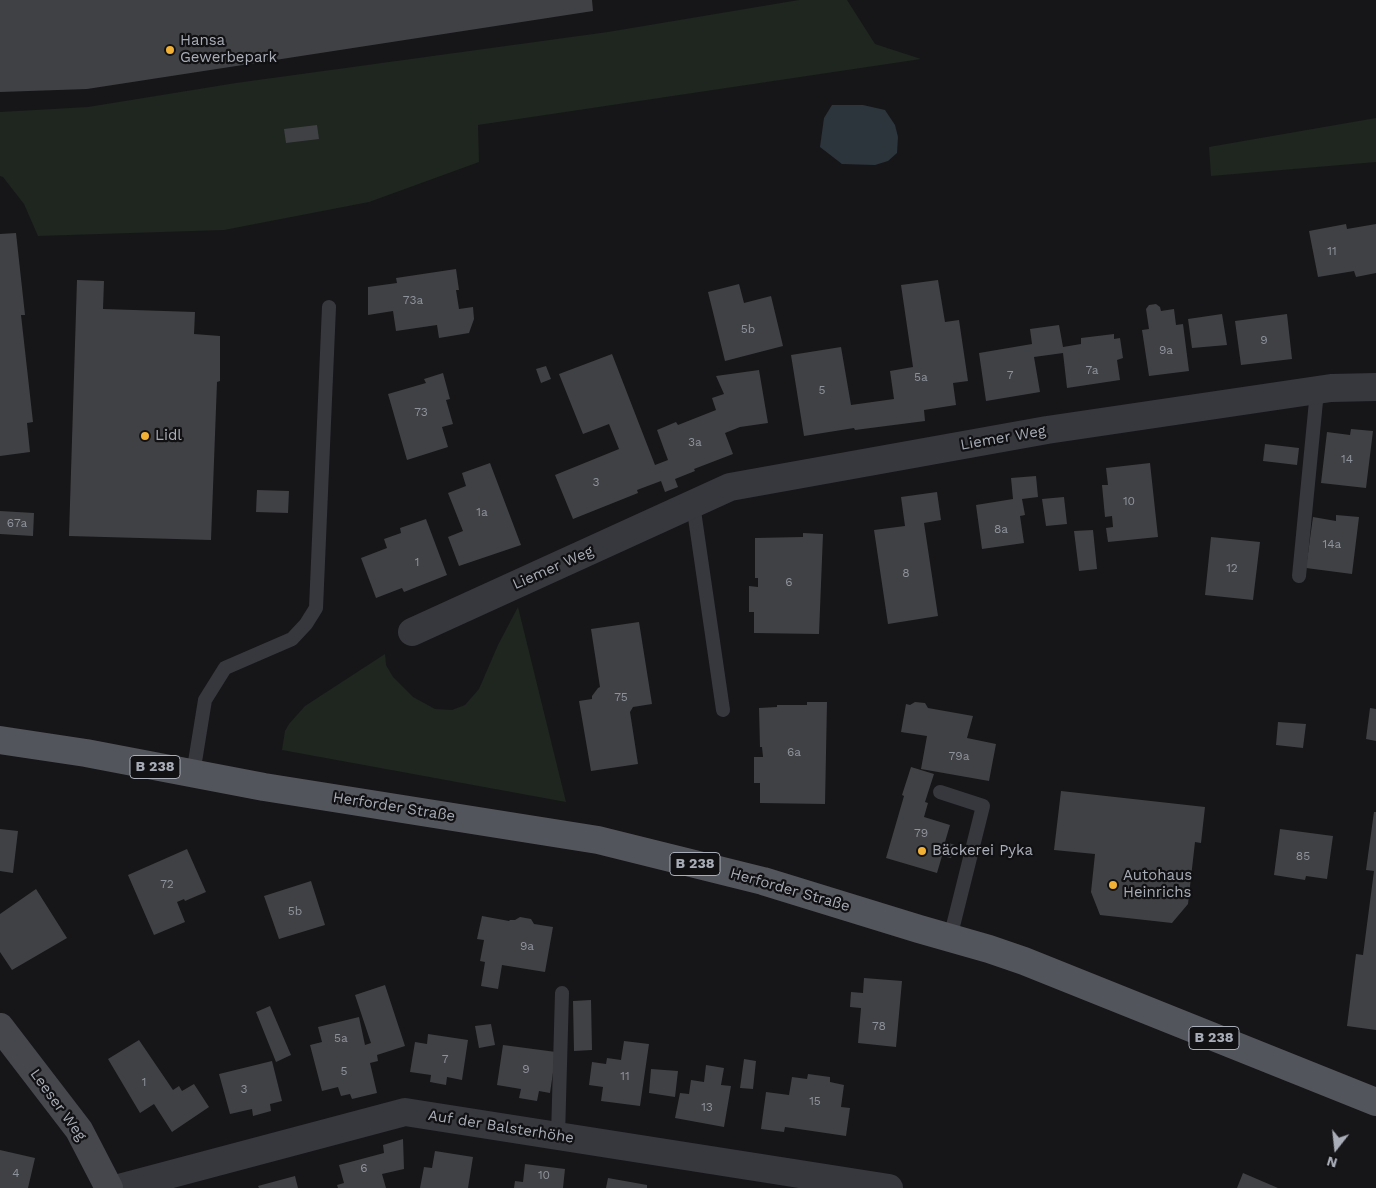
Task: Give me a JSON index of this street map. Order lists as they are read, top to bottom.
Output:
{
  "streets": {
    "main road": ["B 238", "Herforder Straße"],
    "street": ["Liemer Weg", "Leeser Weg", "Auf der Balsterhöhe"]
  },
  "places": [
    "Hansa Gewerbepark",
    "Lidl",
    "Bäckerei Pyka",
    "Autohaus Heinrichs"
  ],
  "house_numbers": [
    "11",
    "73a",
    "5b",
    "9",
    "9a",
    "7a",
    "7",
    "5a",
    "5",
    "73",
    "3a",
    "14",
    "3",
    "10",
    "1a",
    "67a",
    "8a",
    "14a",
    "1",
    "12",
    "8",
    "6",
    "75",
    "6a",
    "79a",
    "79",
    "85",
    "72",
    "5b",
    "9a",
    "78",
    "5a",
    "7",
    "9",
    "5",
    "11",
    "1",
    "3",
    "15",
    "13",
    "6",
    "4",
    "10"
  ],
  "north": "bottom"
}
